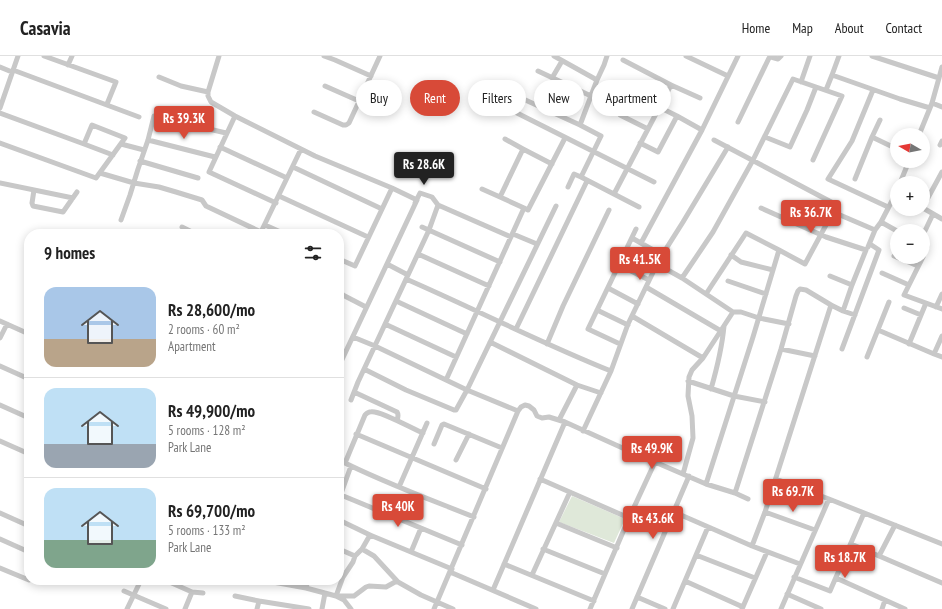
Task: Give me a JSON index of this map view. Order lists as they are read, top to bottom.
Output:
{
  "north": "left",
  "page": {
    "header": "Casavia",
    "nav": [
      "Home",
      "Map",
      "About",
      "Contact"
    ],
    "chip": [
      "Buy",
      "Rent",
      "Filters",
      "New",
      "Apartment"
    ],
    "price": [
      "Rs 39.3K",
      "Rs 28.6K",
      "Rs 36.7K",
      "Rs 41.5K",
      "Rs 49.9K",
      "Rs 69.7K",
      "Rs 40K",
      "Rs 43.6K",
      "Rs 18.7K"
    ],
    "map_buttons": ["+", "−"],
    "heading": "9 homes",
    "list": [
      {
        "name": "Rs 28,600/mo",
        "note": "2 rooms · 60 m² · Apartment"
      },
      {
        "name": "Rs 49,900/mo",
        "note": "5 rooms · 128 m² · Park Lane"
      },
      {
        "name": "Rs 69,700/mo",
        "note": "5 rooms · 133 m² · Park Lane"
      }
    ]
  }
}
